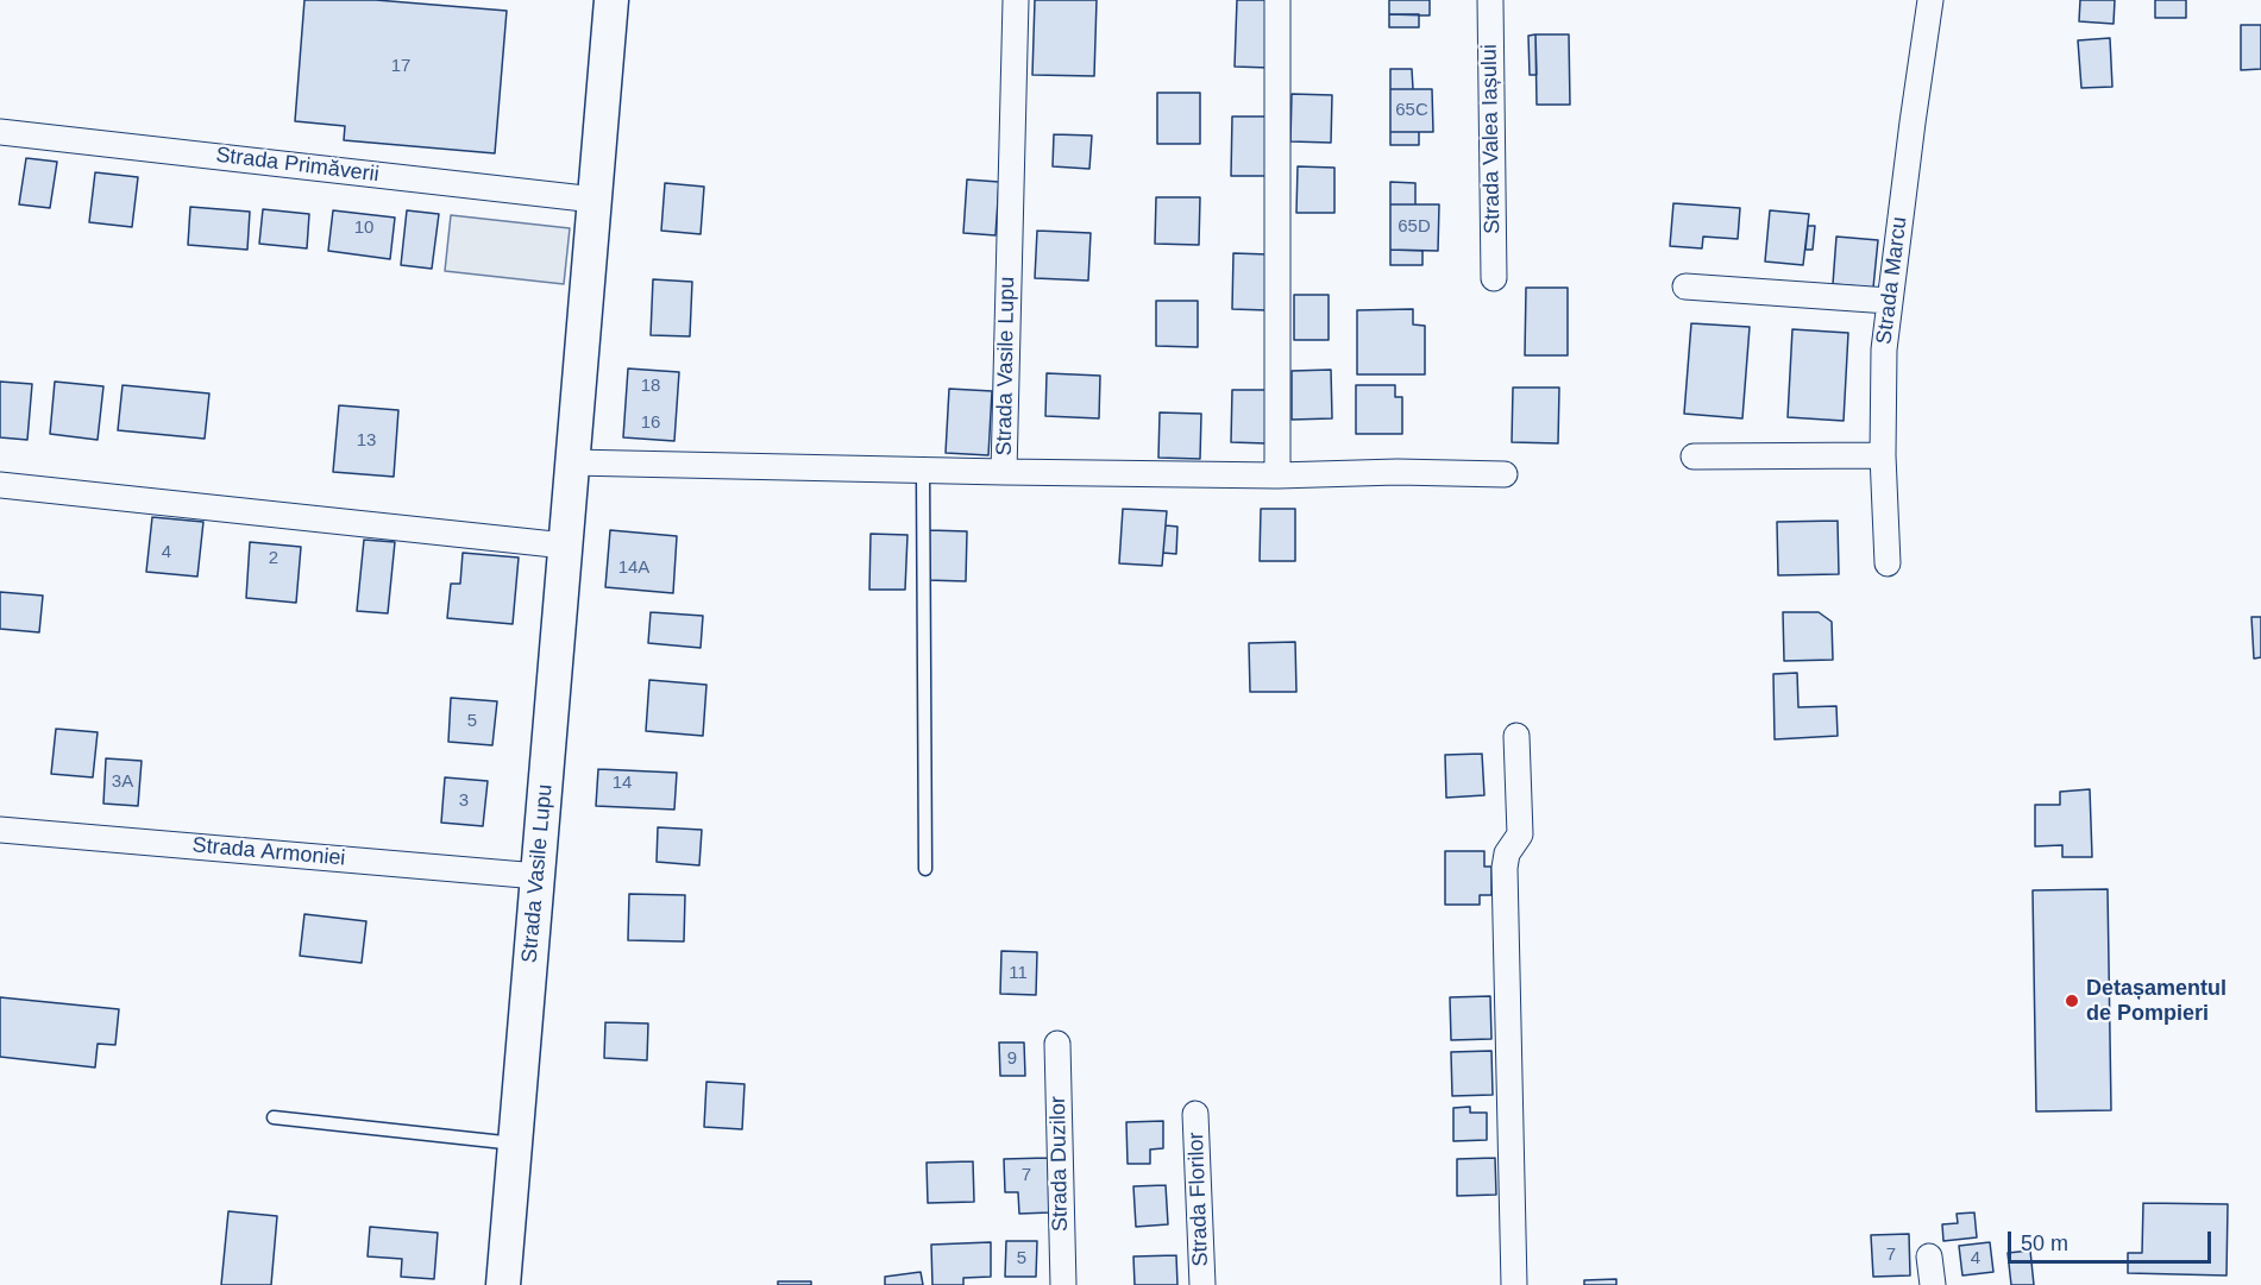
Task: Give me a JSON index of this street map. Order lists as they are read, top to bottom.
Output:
{
  "streets": {
    "main road": ["Strada Vasile Lupu"],
    "street": [
      "Strada Valea Iașului",
      "Strada Primăverii",
      "Strada Marcu",
      "Strada Armoniei",
      "Strada Duzilor",
      "Strada Florilor"
    ]
  },
  "crossings": [
    ["Strada Primăverii", "Strada Vasile Lupu"],
    ["Strada Vasile Lupu", "Strada Armoniei"]
  ],
  "places": ["Detașamentul de Pompieri"],
  "house_numbers": [
    "17",
    "65C",
    "65D",
    "10",
    "18",
    "16",
    "13",
    "4",
    "2",
    "14A",
    "5",
    "3A",
    "14",
    "3",
    "11",
    "9",
    "7",
    "7",
    "5",
    "4"
  ],
  "scale_bar": "50 m"
}
